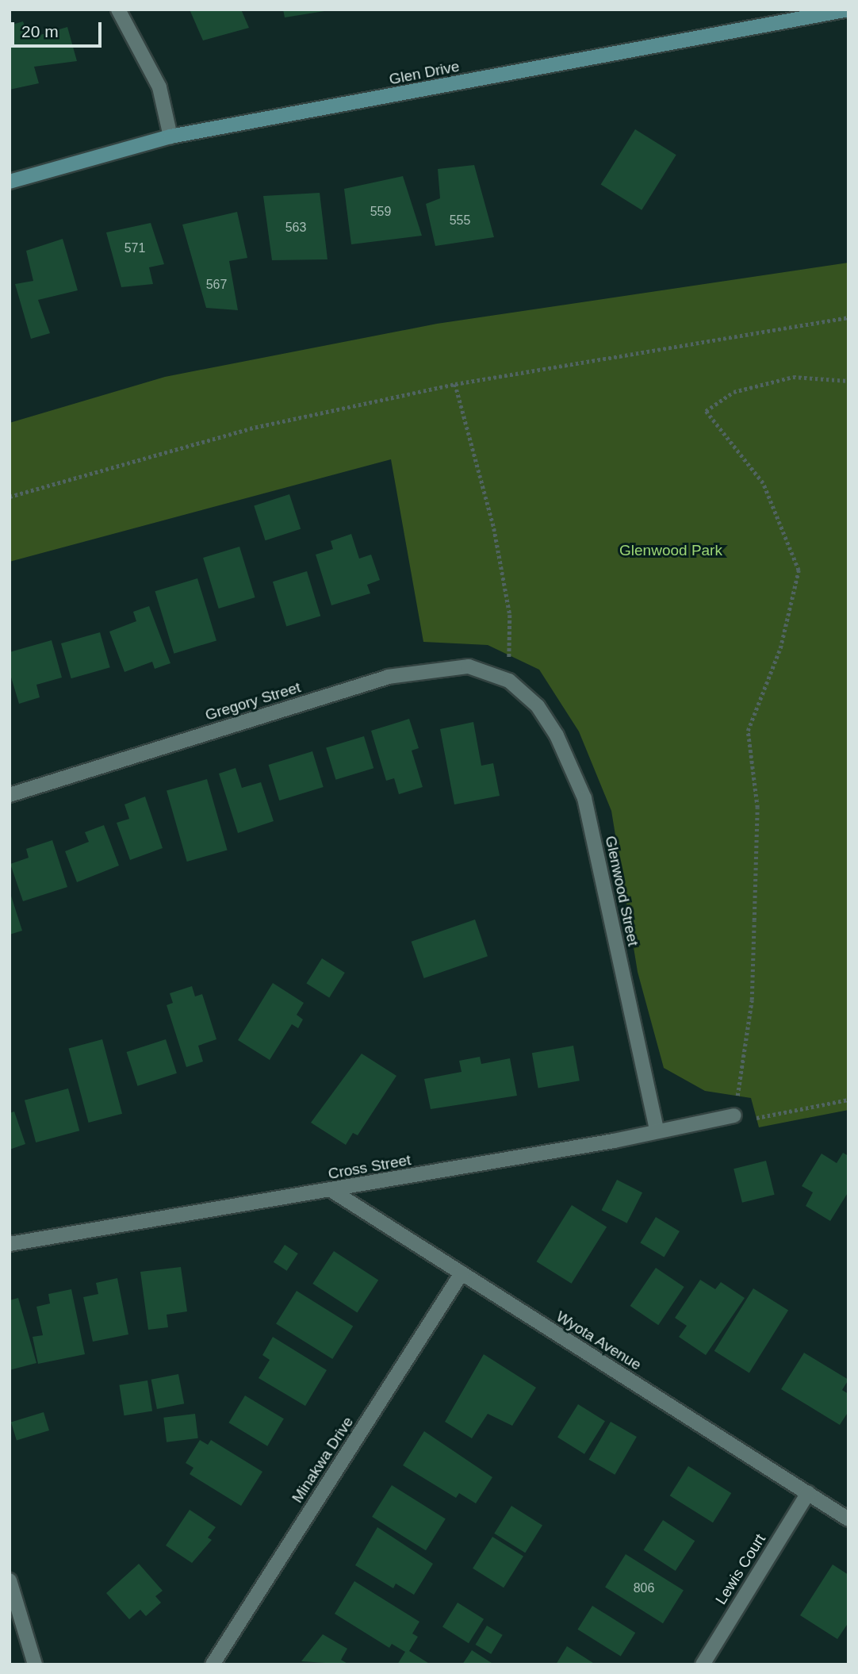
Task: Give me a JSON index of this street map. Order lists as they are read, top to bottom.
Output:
{
  "streets": {
    "street": [
      "Glen Drive",
      "Gregory Street",
      "Glenwood Street",
      "Cross Street",
      "Wyota Avenue",
      "Minakwa Drive",
      "Lewis Court"
    ]
  },
  "crossings": [
    ["Gregory Street", "Glenwood Street"],
    ["Glenwood Street", "Cross Street"],
    ["Cross Street", "Wyota Avenue"],
    ["Wyota Avenue", "Minakwa Drive"],
    ["Wyota Avenue", "Lewis Court"]
  ],
  "parks": ["Glenwood Park"],
  "house_numbers": [
    "559",
    "555",
    "563",
    "571",
    "567",
    "806"
  ],
  "scale_bar": "20 m"
}
